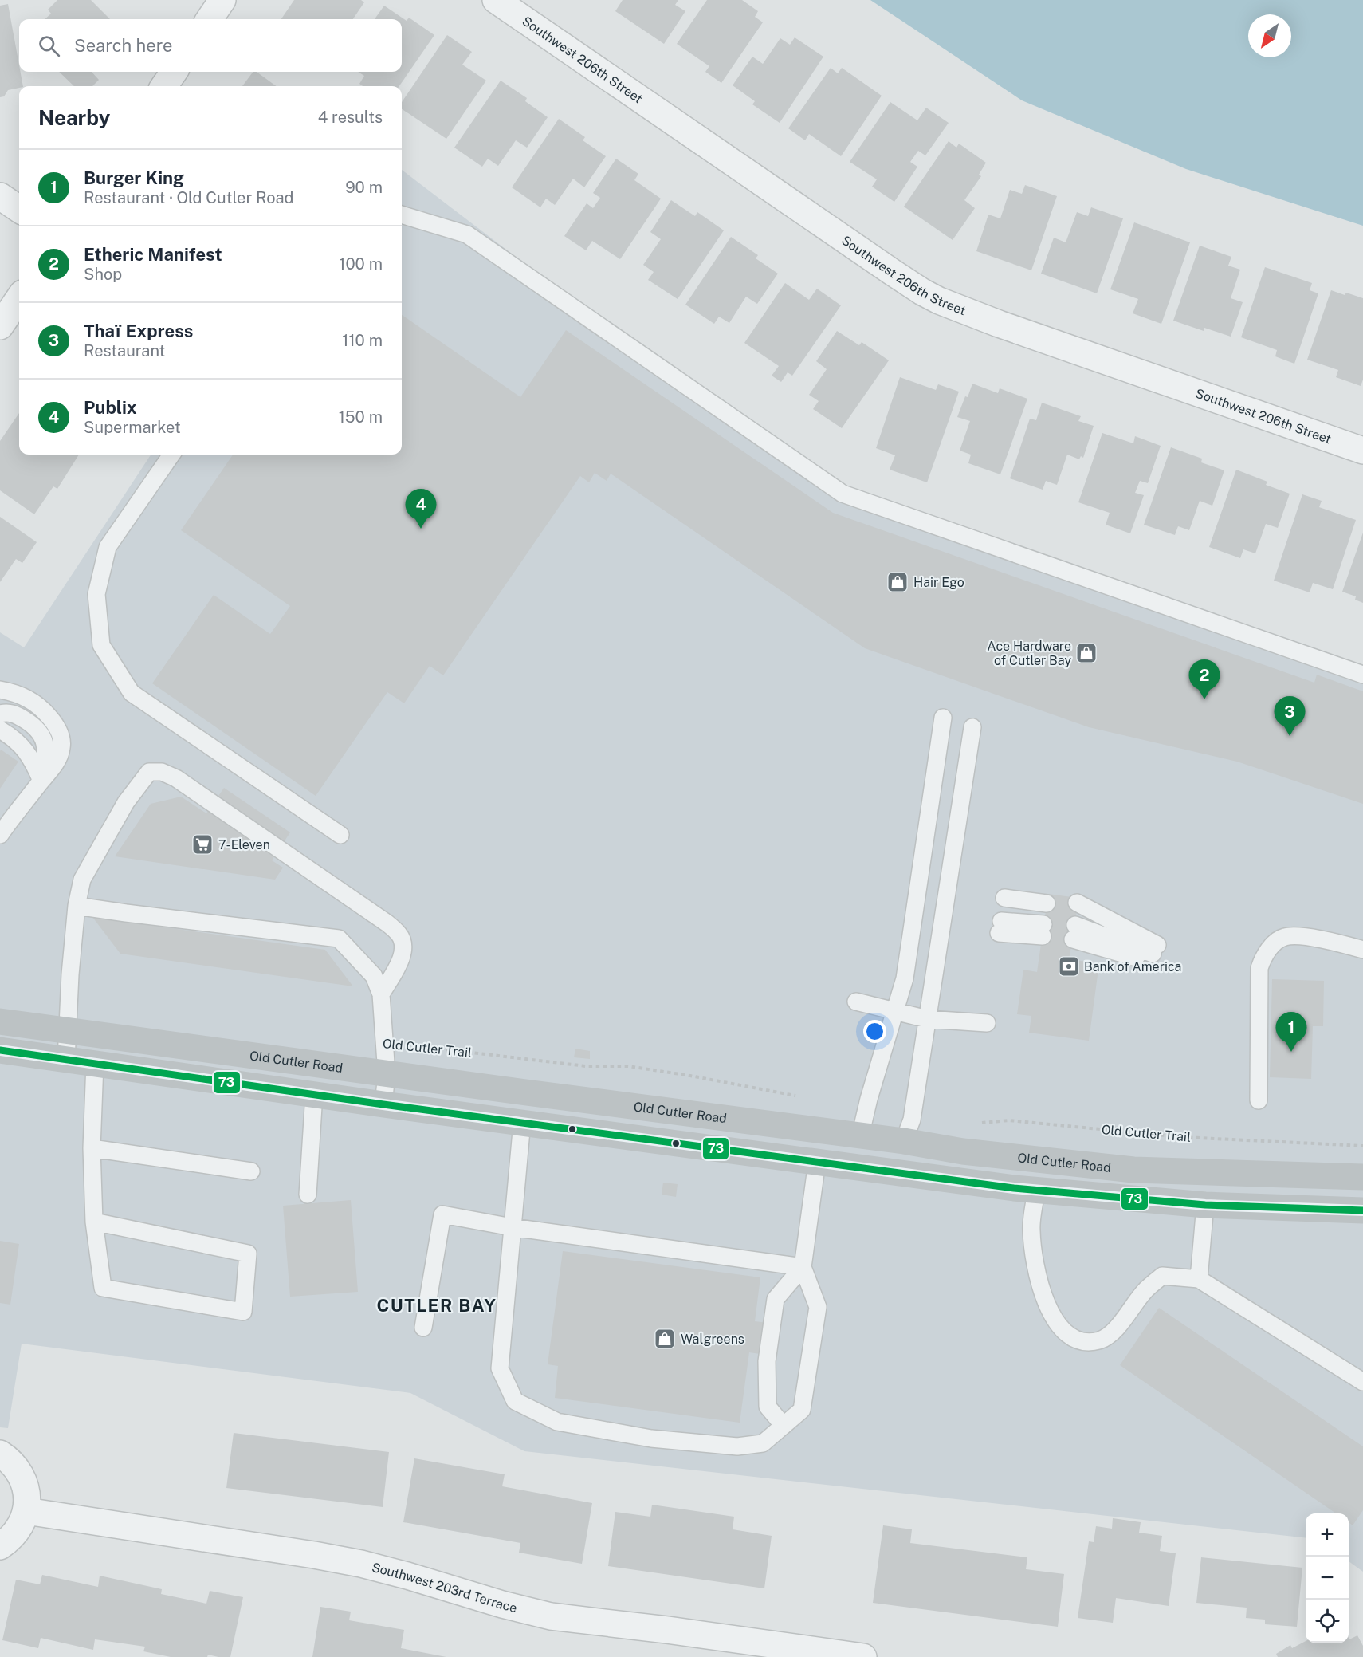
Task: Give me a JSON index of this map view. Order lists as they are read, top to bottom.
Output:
{
  "streets": {
    "main road": ["Old Cutler Road"],
    "street": ["Southwest 206th Street", "Southwest 203rd Terrace"],
    "path": ["Old Cutler Trail"]
  },
  "districts": ["CUTLER BAY"],
  "places": {
    "shop": ["Hair Ego", "Ace Hardware of Cutler Bay", "Walgreens"],
    "supermarket": ["7-Eleven"],
    "bank": ["Bank of America"]
  },
  "lines": ["transit line 73"],
  "north": "bottom left",
  "page": {
    "search": "Search here",
    "heading": ["Nearby", "4 results"],
    "list": [
      {
        "mark": "1",
        "name": "Burger King",
        "note": "Restaurant · Old Cutler Road",
        "value": "90 m"
      },
      {
        "mark": "2",
        "name": "Etheric Manifest",
        "note": "Shop",
        "value": "100 m"
      },
      {
        "mark": "3",
        "name": "Thaï Express",
        "note": "Restaurant",
        "value": "110 m"
      },
      {
        "mark": "4",
        "name": "Publix",
        "note": "Supermarket",
        "value": "150 m"
      }
    ],
    "pins": [
      "4",
      "2",
      "3",
      "1"
    ],
    "map_buttons": ["+", "−"]
  }
}
